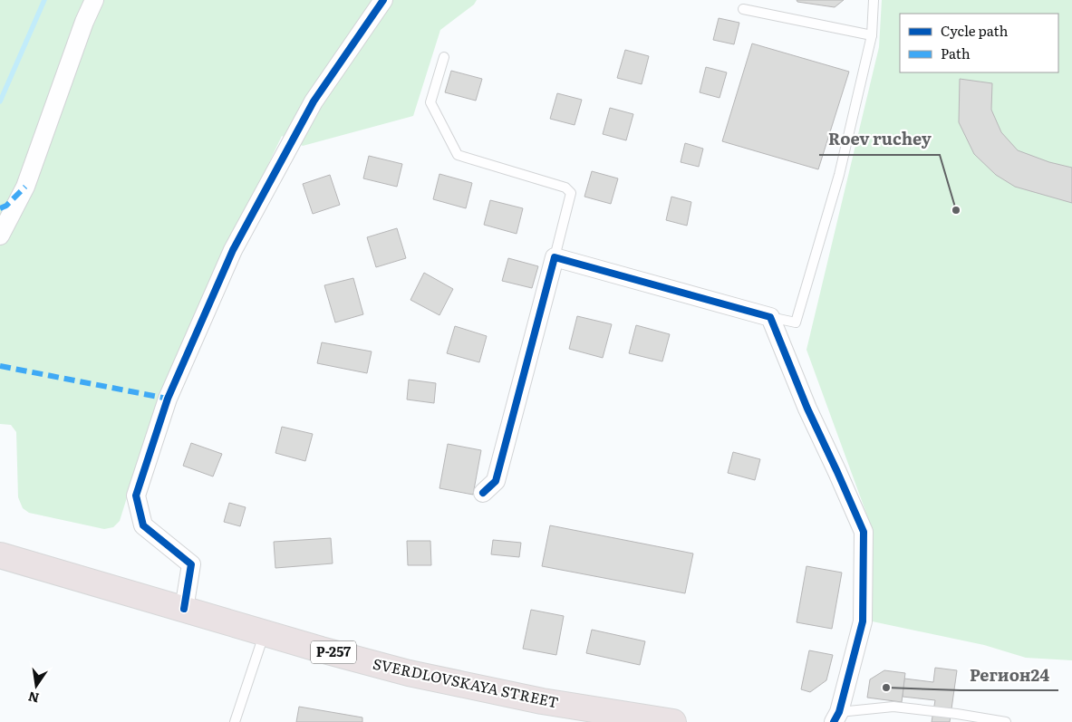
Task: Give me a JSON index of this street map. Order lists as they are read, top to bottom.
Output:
{
  "streets": {
    "highway": ["Р-257", "SVERDLOVSKAYA STREET"]
  },
  "places": ["Roev ruchey", "Регион24"],
  "legend": ["Cycle path", "Path"],
  "north": "bottom"
}
